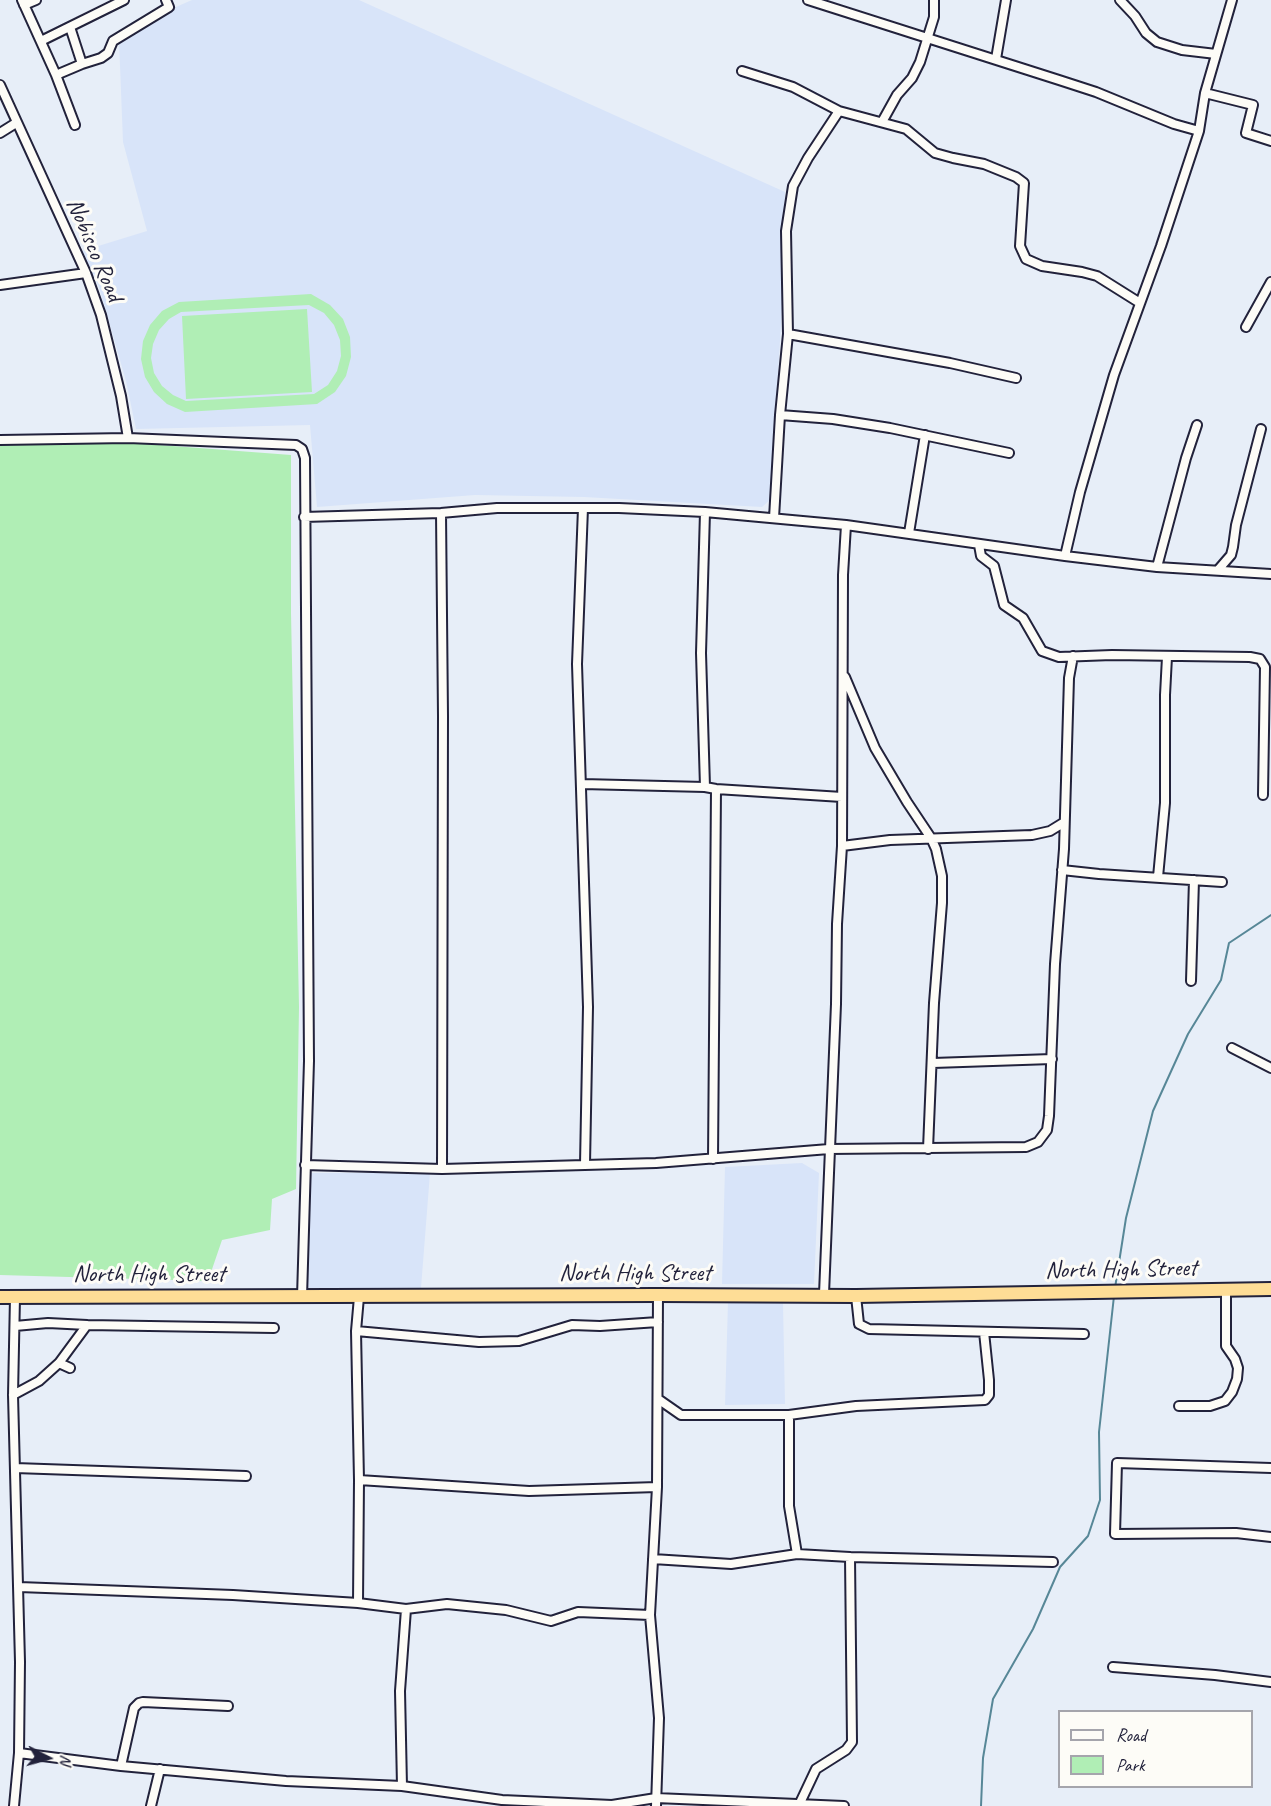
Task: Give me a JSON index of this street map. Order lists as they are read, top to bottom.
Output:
{
  "streets": {
    "highway": ["North High Street"],
    "street": ["Nobisco Road"]
  },
  "legend": ["Road", "Park"],
  "north": "right"
}
